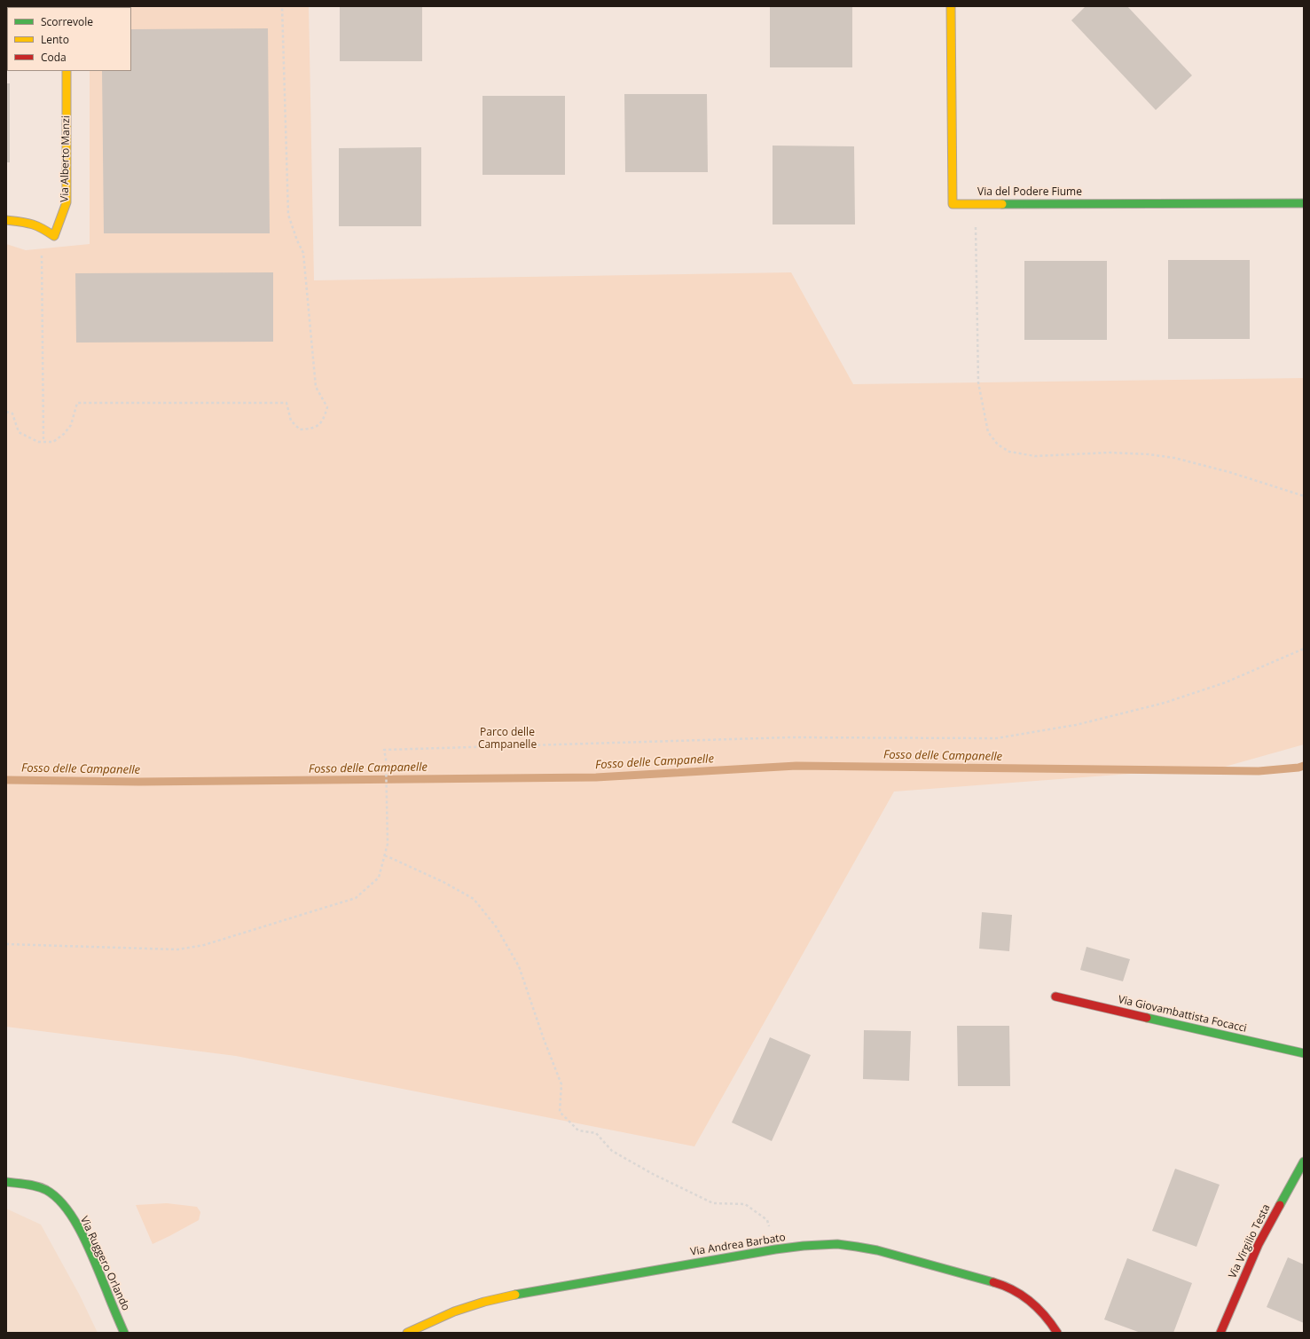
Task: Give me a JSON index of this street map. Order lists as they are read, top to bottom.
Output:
{
  "streets": {
    "street": [
      "Via Alberto Manzi",
      "Via del Podere Fiume",
      "Via Giovambattista Focacci",
      "Via Virgilio Testa",
      "Via Andrea Barbato",
      "Via Ruggero Orlando"
    ]
  },
  "water": ["Fosso delle Campanelle"],
  "parks": ["Parco delle Campanelle"],
  "legend": ["Scorrevole", "Lento", "Coda"]
}
